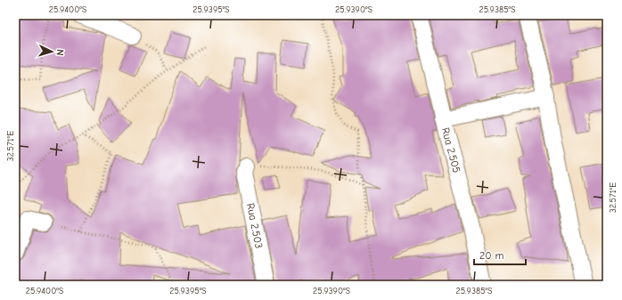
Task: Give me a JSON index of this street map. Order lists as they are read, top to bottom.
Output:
{
  "streets": {
    "street": ["Rua 2.505", "Rua 2.503"]
  },
  "scale_bar": "20 m",
  "north": "right",
  "coordinates": [
    "25.9400°S",
    "25.9395°S",
    "25.9390°S",
    "25.9385°S",
    "32.571°E"
  ]
}
